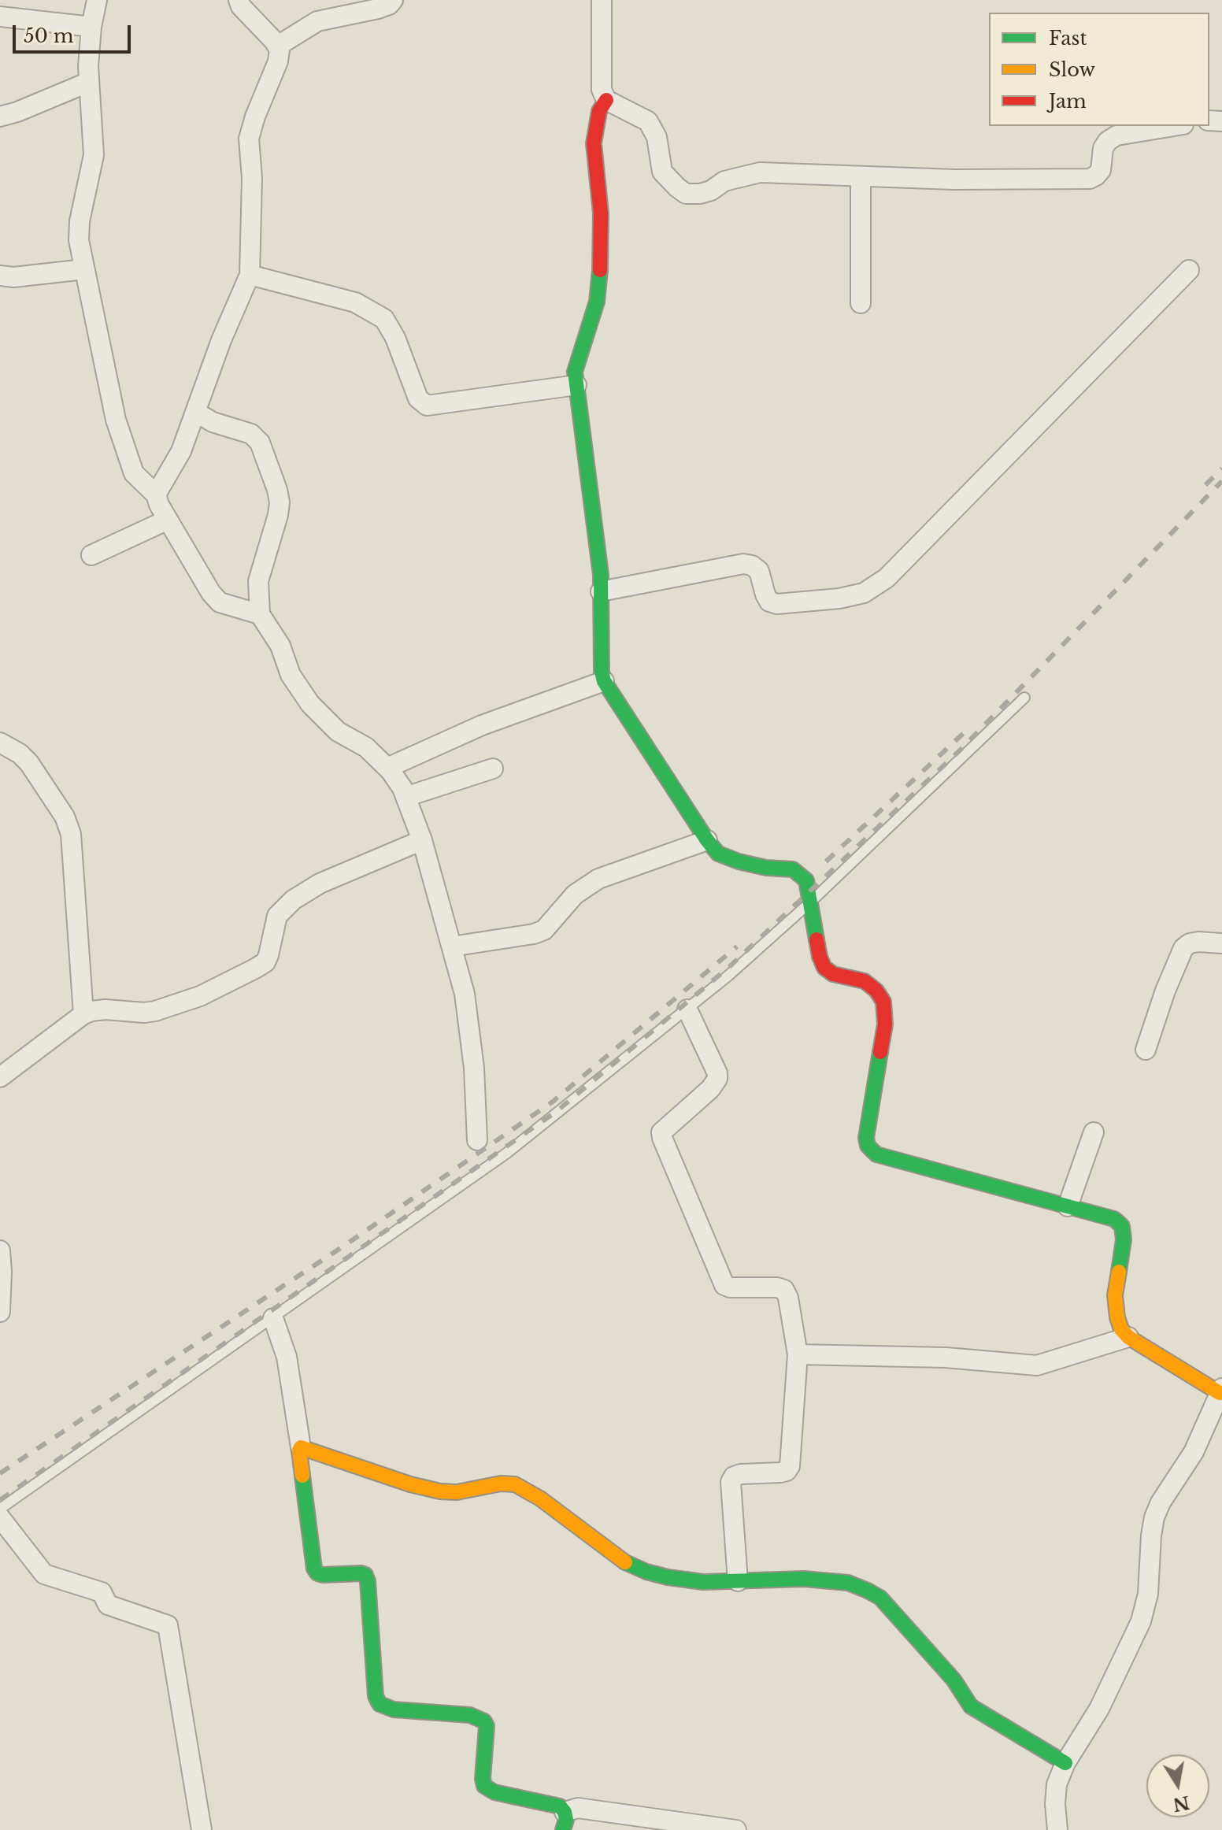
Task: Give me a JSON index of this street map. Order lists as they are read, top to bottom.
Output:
{
  "legend": ["Fast", "Slow", "Jam"],
  "scale_bar": "50 m",
  "north": "bottom"
}
